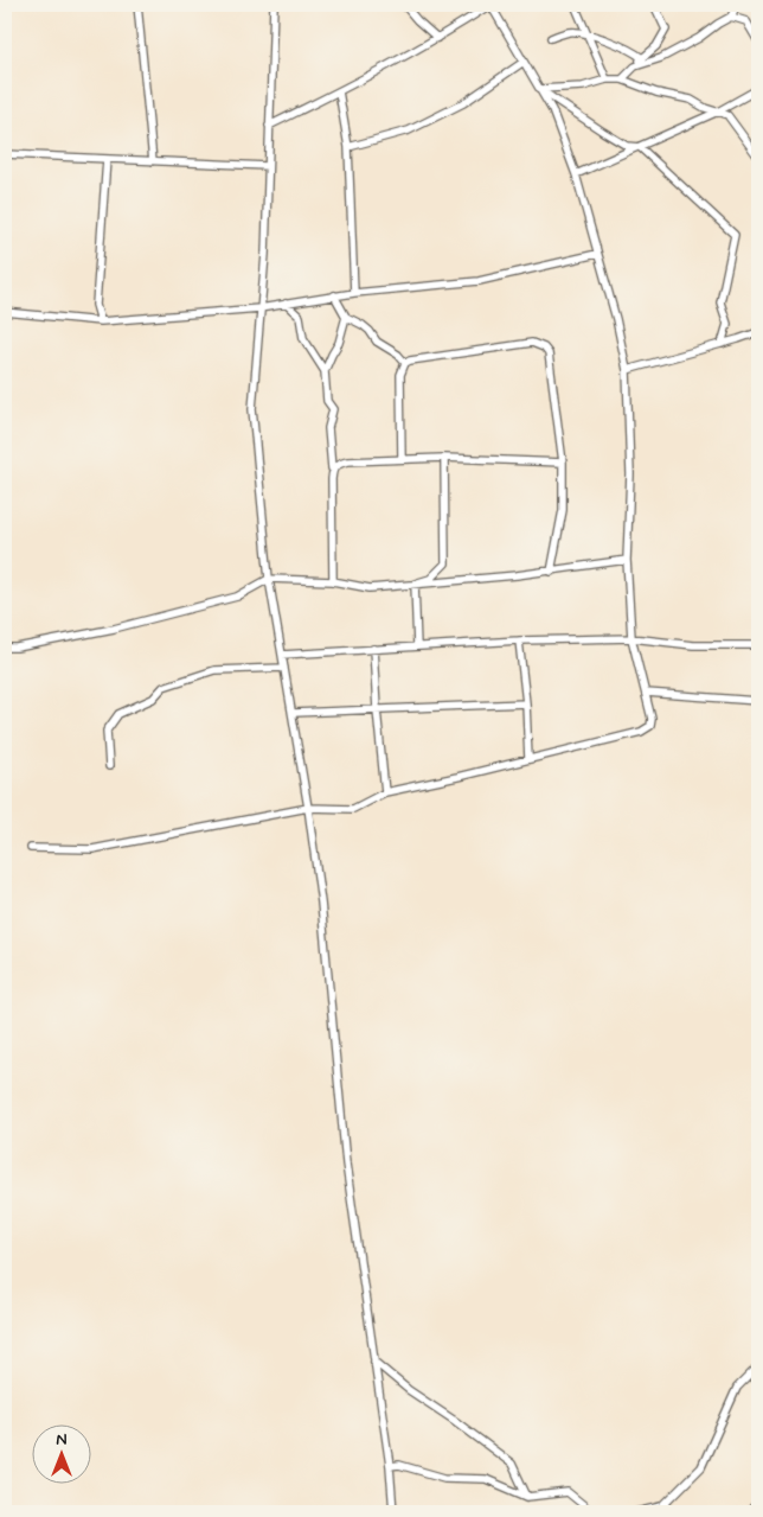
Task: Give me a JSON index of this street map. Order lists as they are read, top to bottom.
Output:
{
  "north": "top"
}
